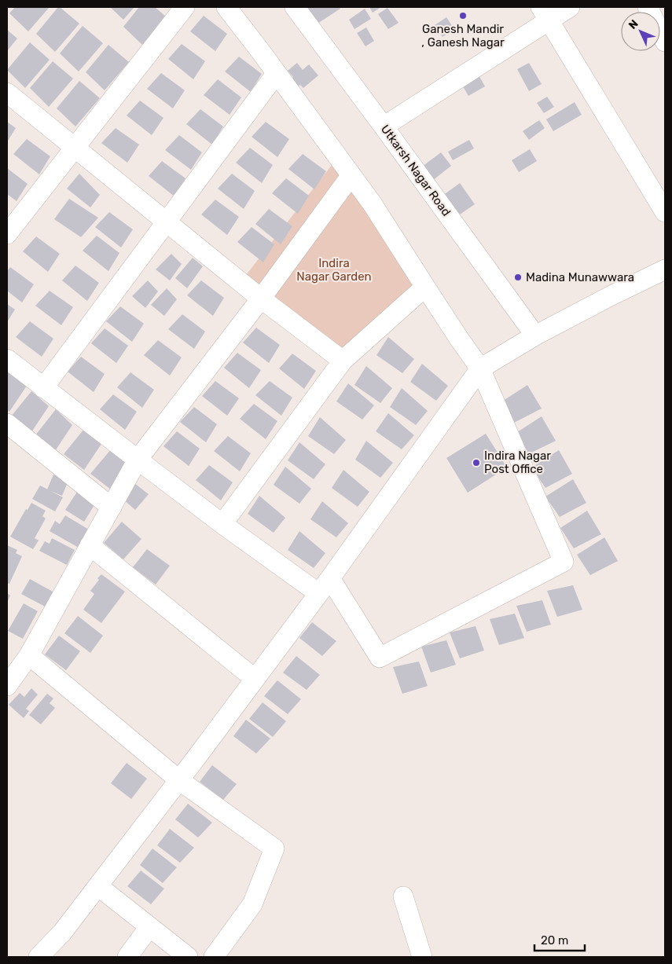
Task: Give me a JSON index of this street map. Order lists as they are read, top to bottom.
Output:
{
  "streets": {
    "street": ["Utkarsh Nagar Road"]
  },
  "parks": ["Indira Nagar Garden"],
  "places": ["Ganesh Mandir , Ganesh Nagar", "Madina Munawwara", "Indira Nagar Post Office"],
  "scale_bar": "20 m",
  "north": "top left"
}
